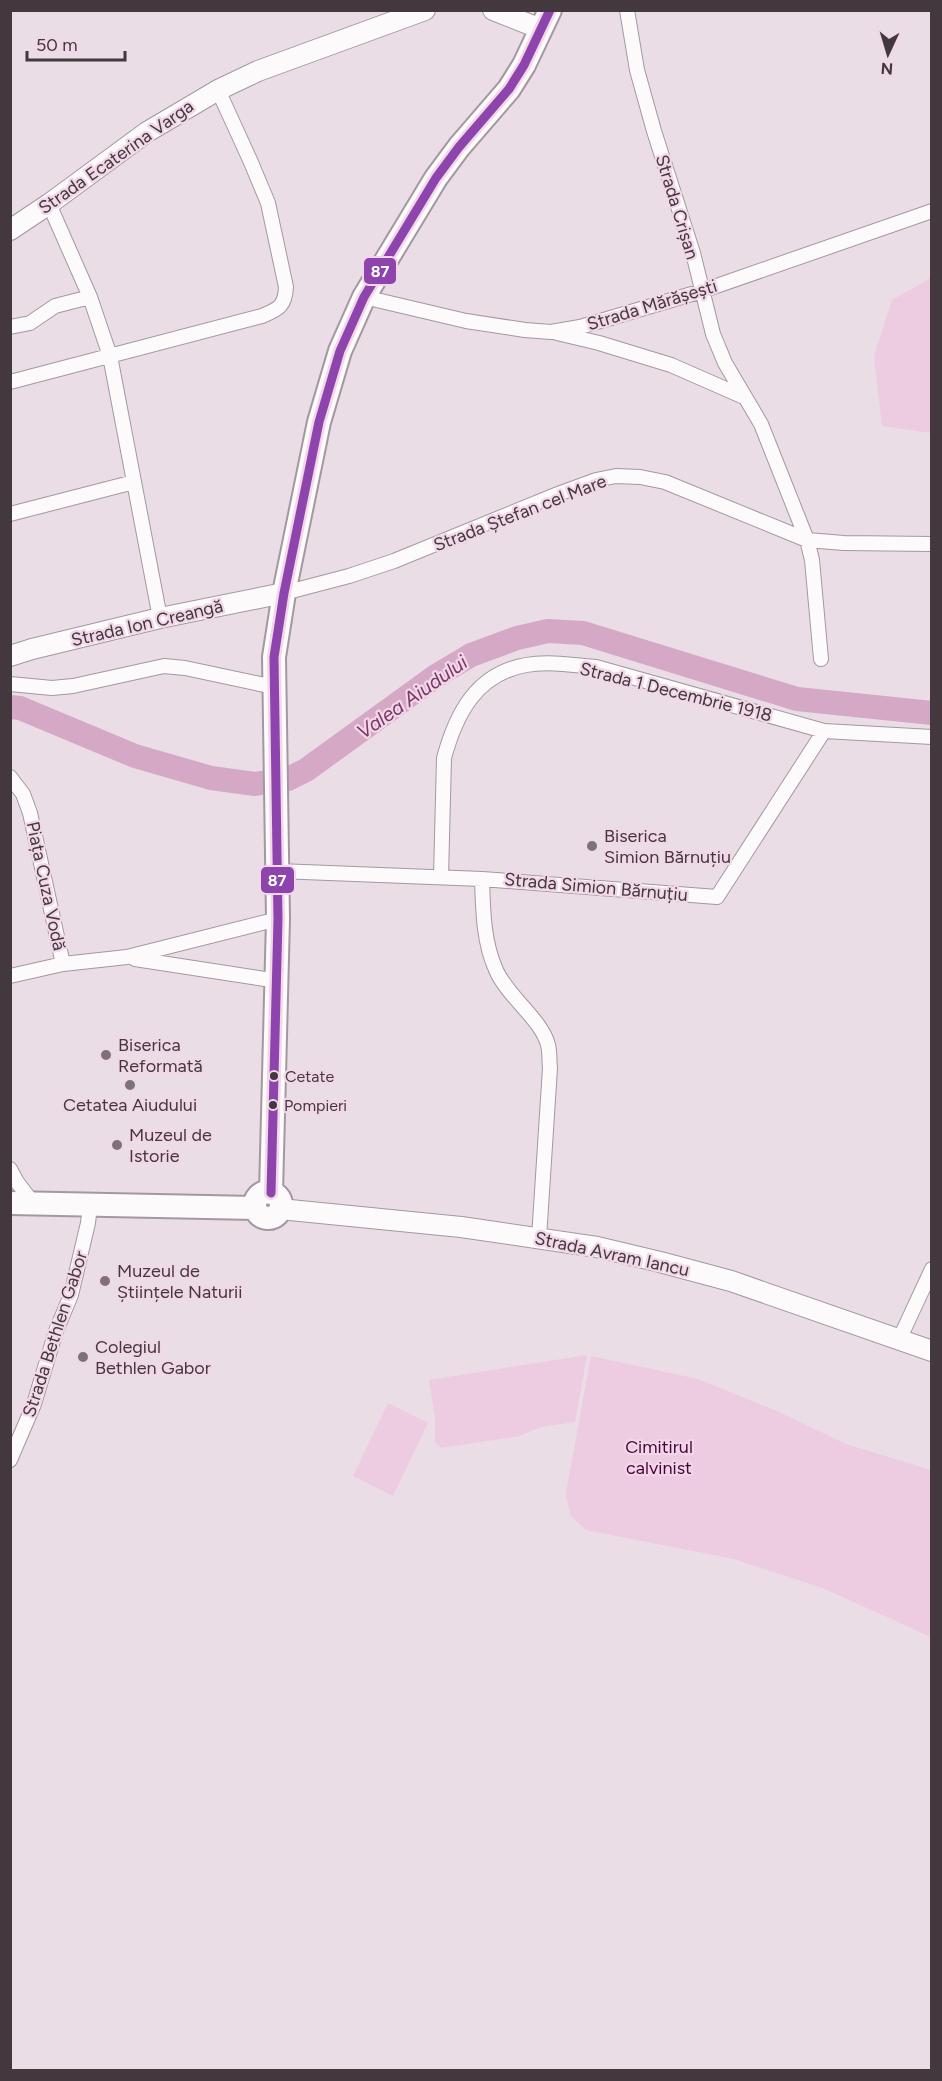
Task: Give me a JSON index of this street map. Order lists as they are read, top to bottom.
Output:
{
  "streets": {
    "main road": ["Strada Ecaterina Varga", "Strada Ion Creangă", "Strada Avram Iancu"],
    "street": [
      "Strada Crișan",
      "Strada Mărășești",
      "Strada Ștefan cel Mare",
      "Strada 1 Decembrie 1918",
      "Piața Cuza Vodă",
      "Strada Simion Bărnuțiu",
      "Strada Bethlen Gabor"
    ]
  },
  "crossings": [
    ["Strada Crișan", "Strada Mărășești"],
    ["Strada Crișan", "Strada Ștefan cel Mare"],
    ["Strada Ștefan cel Mare", "Strada Ion Creangă"],
    ["Strada 1 Decembrie 1918", "Strada Simion Bărnuțiu"]
  ],
  "water": ["Valea Aiudului"],
  "parks": ["Cimitirul calvinist"],
  "places": [
    "Biserica Simion Bărnuțiu",
    "Biserica Reformată",
    "Cetate",
    "Cetatea Aiudului",
    "Pompieri",
    "Muzeul de Istorie",
    "Muzeul de Științele Naturii",
    "Colegiul Bethlen Gabor"
  ],
  "lines": ["transit line 87"],
  "scale_bar": "50 m",
  "north": "bottom"
}
